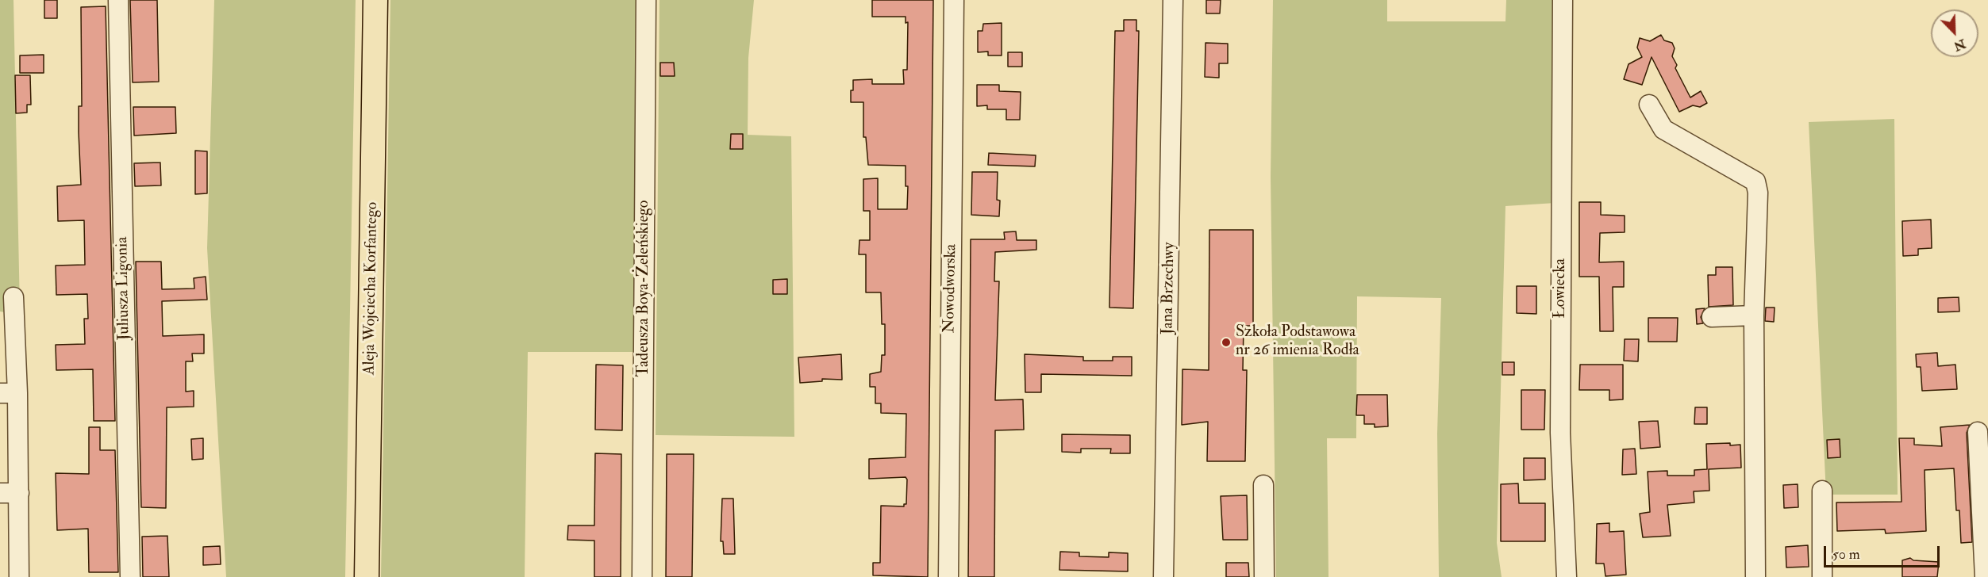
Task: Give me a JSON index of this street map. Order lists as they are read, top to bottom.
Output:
{
  "streets": {
    "main road": ["Aleja Wojciecha Korfantego"],
    "street": [
      "Juliusza Ligonia",
      "Tadeusza Boya-Żeleńskiego",
      "Nowodworska",
      "Jana Brzechwy",
      "Łowiecka"
    ]
  },
  "places": ["Szkoła Podstawowa nr 26 imienia Rodła"],
  "scale_bar": "50 m",
  "north": "bottom right"
}
